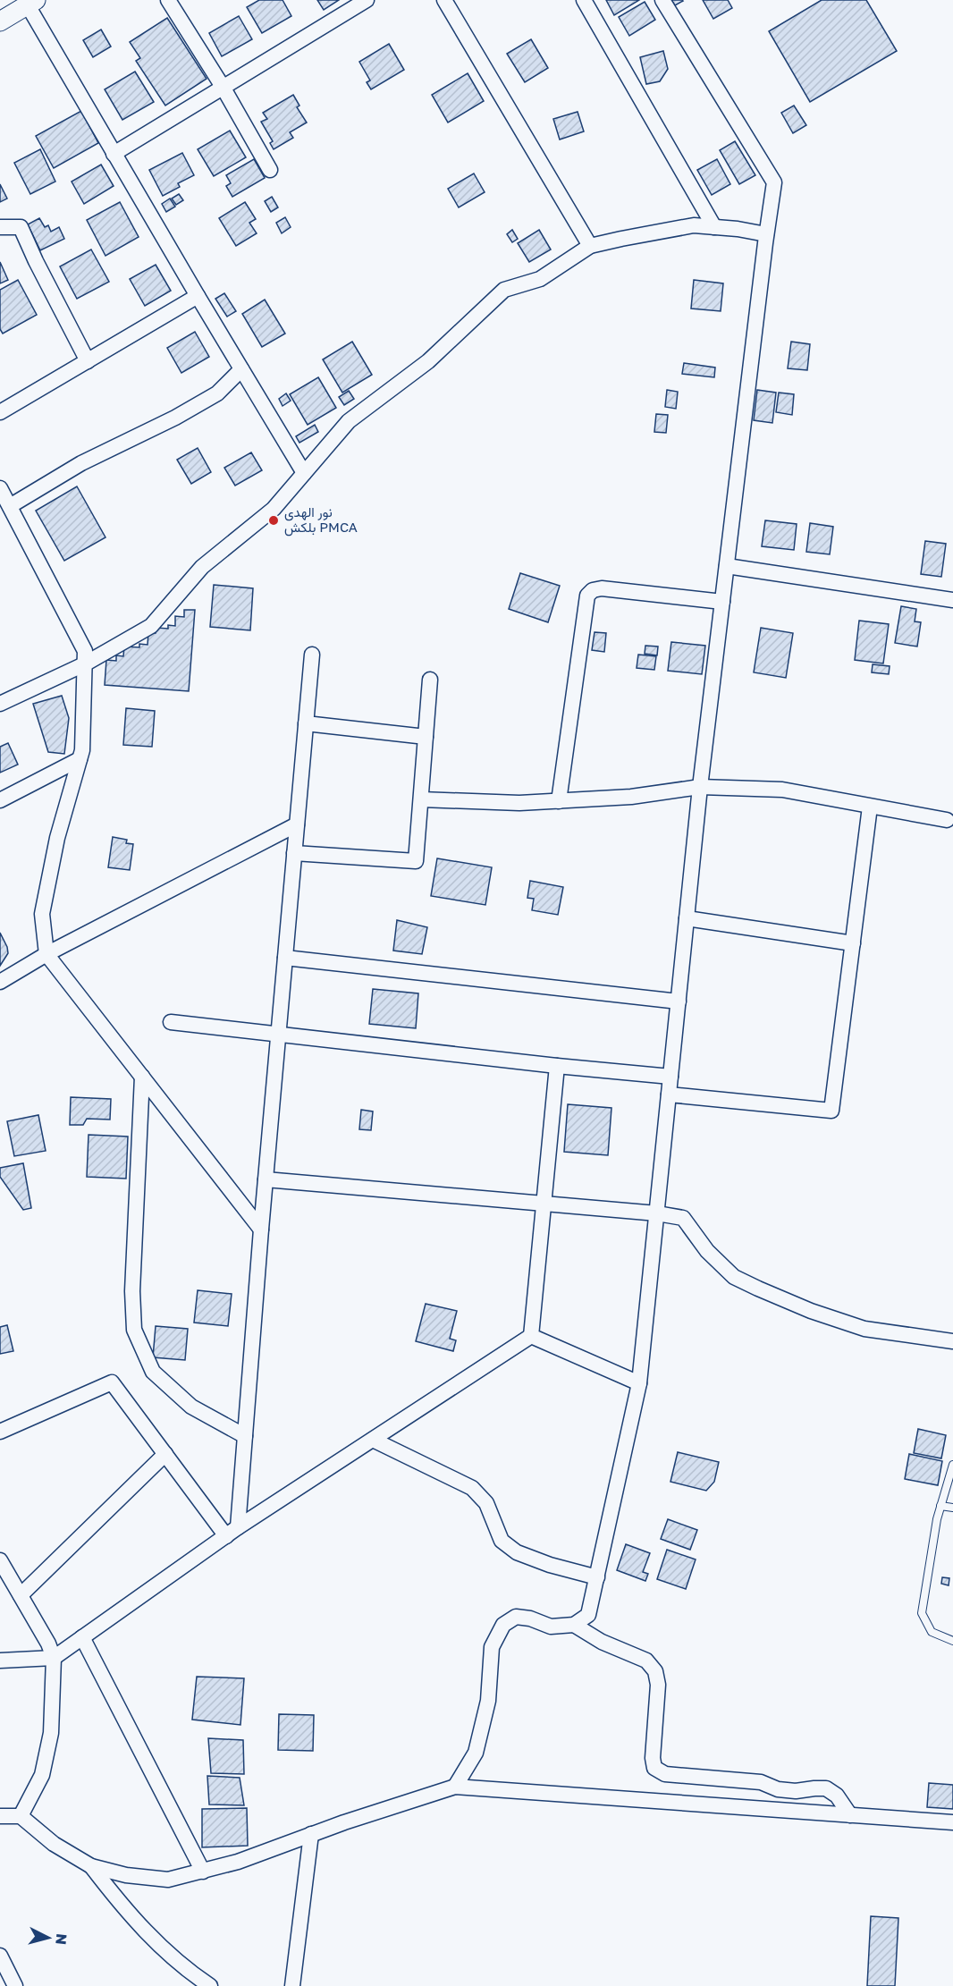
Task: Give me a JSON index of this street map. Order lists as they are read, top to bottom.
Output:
{
  "places": ["نور الهدى بلكش PMCA"],
  "north": "right"
}
